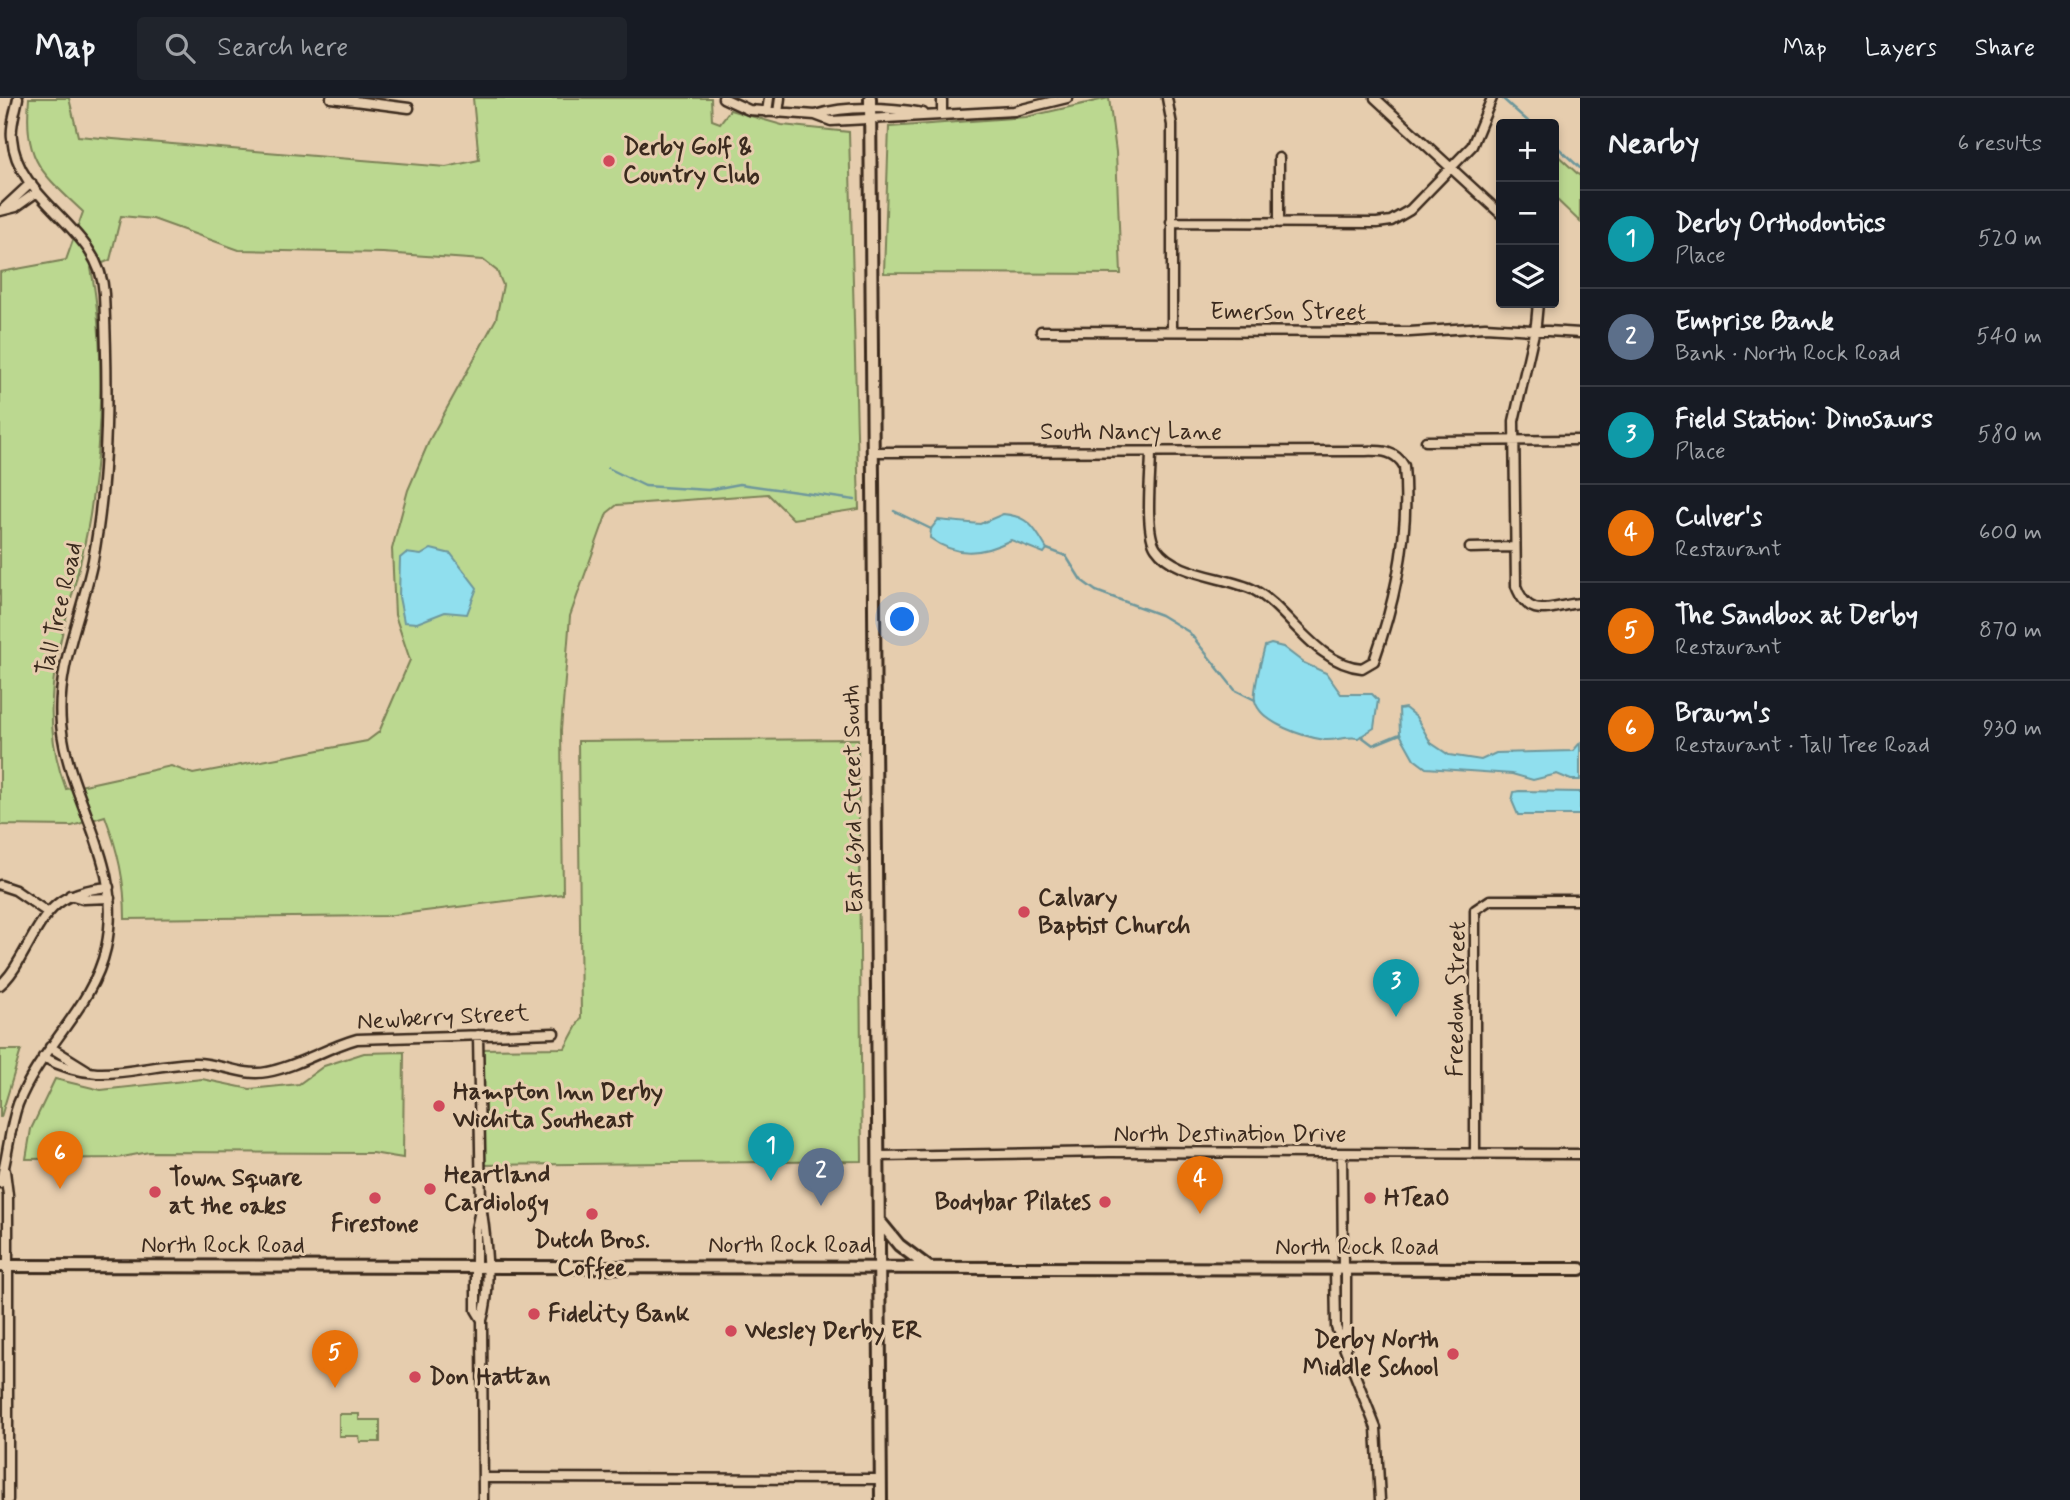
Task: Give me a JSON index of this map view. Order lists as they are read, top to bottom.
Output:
{
  "streets": {
    "main road": ["East 63rd Street South", "North Rock Road"],
    "street": [
      "Emerson Street",
      "South Nancy Lane",
      "Tall Tree Road",
      "Freedom Street",
      "Newberry Street",
      "North Destination Drive"
    ]
  },
  "crossings": [
    ["South Nancy Lane", "East 63rd Street South"],
    ["Tall Tree Road", "Newberry Street"],
    ["Tall Tree Road", "North Rock Road"],
    ["East 63rd Street South", "North Destination Drive"],
    ["East 63rd Street South", "North Rock Road"],
    ["Freedom Street", "North Destination Drive"]
  ],
  "places": [
    "Derby Golf & Country Club",
    "Calvary Baptist Church",
    "Hampton Inn Derby Wichita Southeast",
    "Heartland Cardiology",
    "Town Square at the oaks",
    "Firestone",
    "HTeaO",
    "Bodybar Pilates",
    "Dutch Bros. Coffee",
    "Fidelity Bank",
    "Wesley Derby ER",
    "Derby North Middle School",
    "Don Hattan"
  ],
  "page": {
    "header": "Map",
    "search": "Search here",
    "nav": ["Map", "Layers", "Share"],
    "heading": ["Nearby", "6 results"],
    "map_buttons": ["+", "−"],
    "list": [
      {
        "mark": "1",
        "name": "Derby Orthodontics",
        "note": "Place",
        "value": "520 m"
      },
      {
        "mark": "2",
        "name": "Emprise Bank",
        "note": "Bank · North Rock Road",
        "value": "540 m"
      },
      {
        "mark": "3",
        "name": "Field Station: Dinosaurs",
        "note": "Place",
        "value": "580 m"
      },
      {
        "mark": "4",
        "name": "Culver's",
        "note": "Restaurant",
        "value": "600 m"
      },
      {
        "mark": "5",
        "name": "The Sandbox at Derby",
        "note": "Restaurant",
        "value": "870 m"
      },
      {
        "mark": "6",
        "name": "Braum's",
        "note": "Restaurant · Tall Tree Road",
        "value": "930 m"
      }
    ],
    "pins": [
      "3",
      "1",
      "6",
      "2",
      "4",
      "5"
    ]
  }
}
